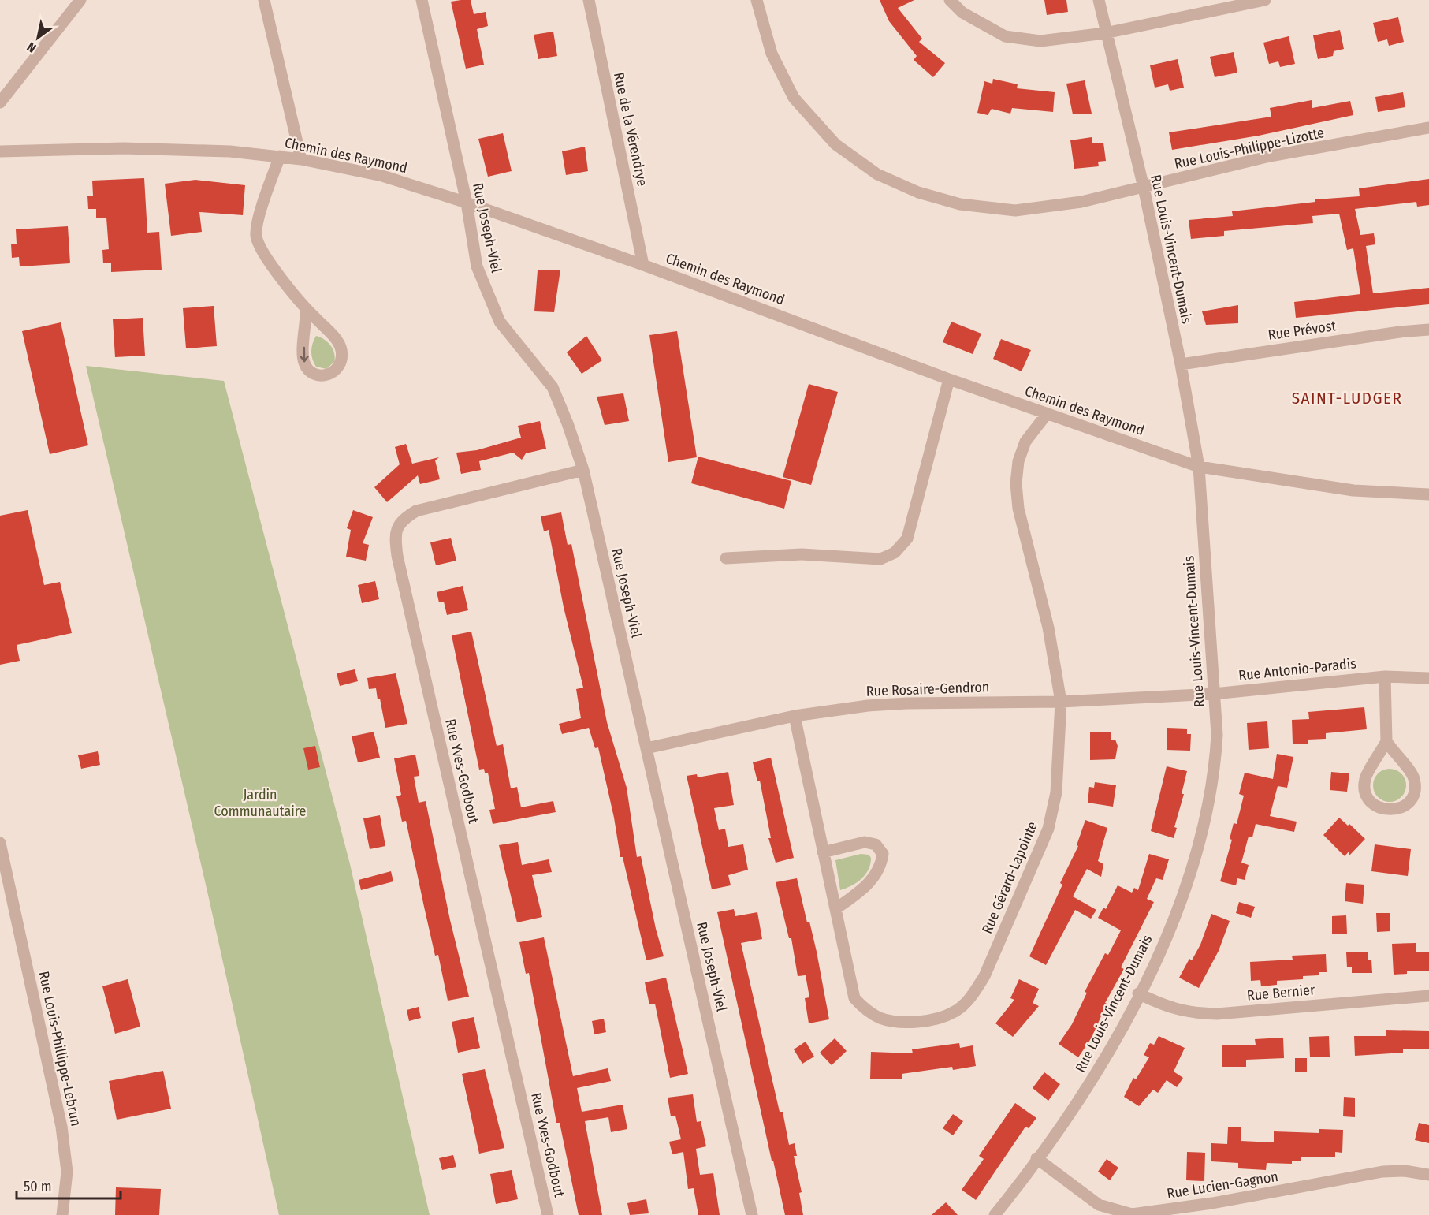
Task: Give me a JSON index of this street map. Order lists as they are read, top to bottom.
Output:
{
  "streets": {
    "street": [
      "Rue de la Vérendrye",
      "Rue Louis-Philippe-Lizotte",
      "Chemin des Raymond",
      "Rue Joseph-Viel",
      "Rue Louis-Vincent-Dumais",
      "Rue Prévost",
      "Rue Antonio-Paradis",
      "Rue Rosaire-Gendron",
      "Rue Yves-Godbout",
      "Rue Gérard-Lapointe",
      "Rue Bernier",
      "Rue Louis-Phillippe-Lebrun",
      "Rue Lucien-Gagnon"
    ]
  },
  "crossings": [
    ["Rue de la Vérendrye", "Chemin des Raymond"],
    ["Rue Louis-Philippe-Lizotte", "Rue Louis-Vincent-Dumais"],
    ["Chemin des Raymond", "Rue Joseph-Viel"],
    ["Chemin des Raymond", "Rue Louis-Vincent-Dumais"],
    ["Chemin des Raymond", "Rue Gérard-Lapointe"],
    ["Rue Joseph-Viel", "Rue Rosaire-Gendron"],
    ["Rue Joseph-Viel", "Rue Yves-Godbout"],
    ["Rue Louis-Vincent-Dumais", "Rue Prévost"],
    ["Rue Louis-Vincent-Dumais", "Rue Antonio-Paradis"],
    ["Rue Louis-Vincent-Dumais", "Rue Rosaire-Gendron"],
    ["Rue Louis-Vincent-Dumais", "Rue Bernier"],
    ["Rue Louis-Vincent-Dumais", "Rue Lucien-Gagnon"],
    ["Rue Antonio-Paradis", "Rue Rosaire-Gendron"],
    ["Rue Rosaire-Gendron", "Rue Gérard-Lapointe"]
  ],
  "districts": ["SAINT-LUDGER"],
  "parks": ["Jardin Communautaire"],
  "scale_bar": "50 m",
  "north": "bottom left"
}
